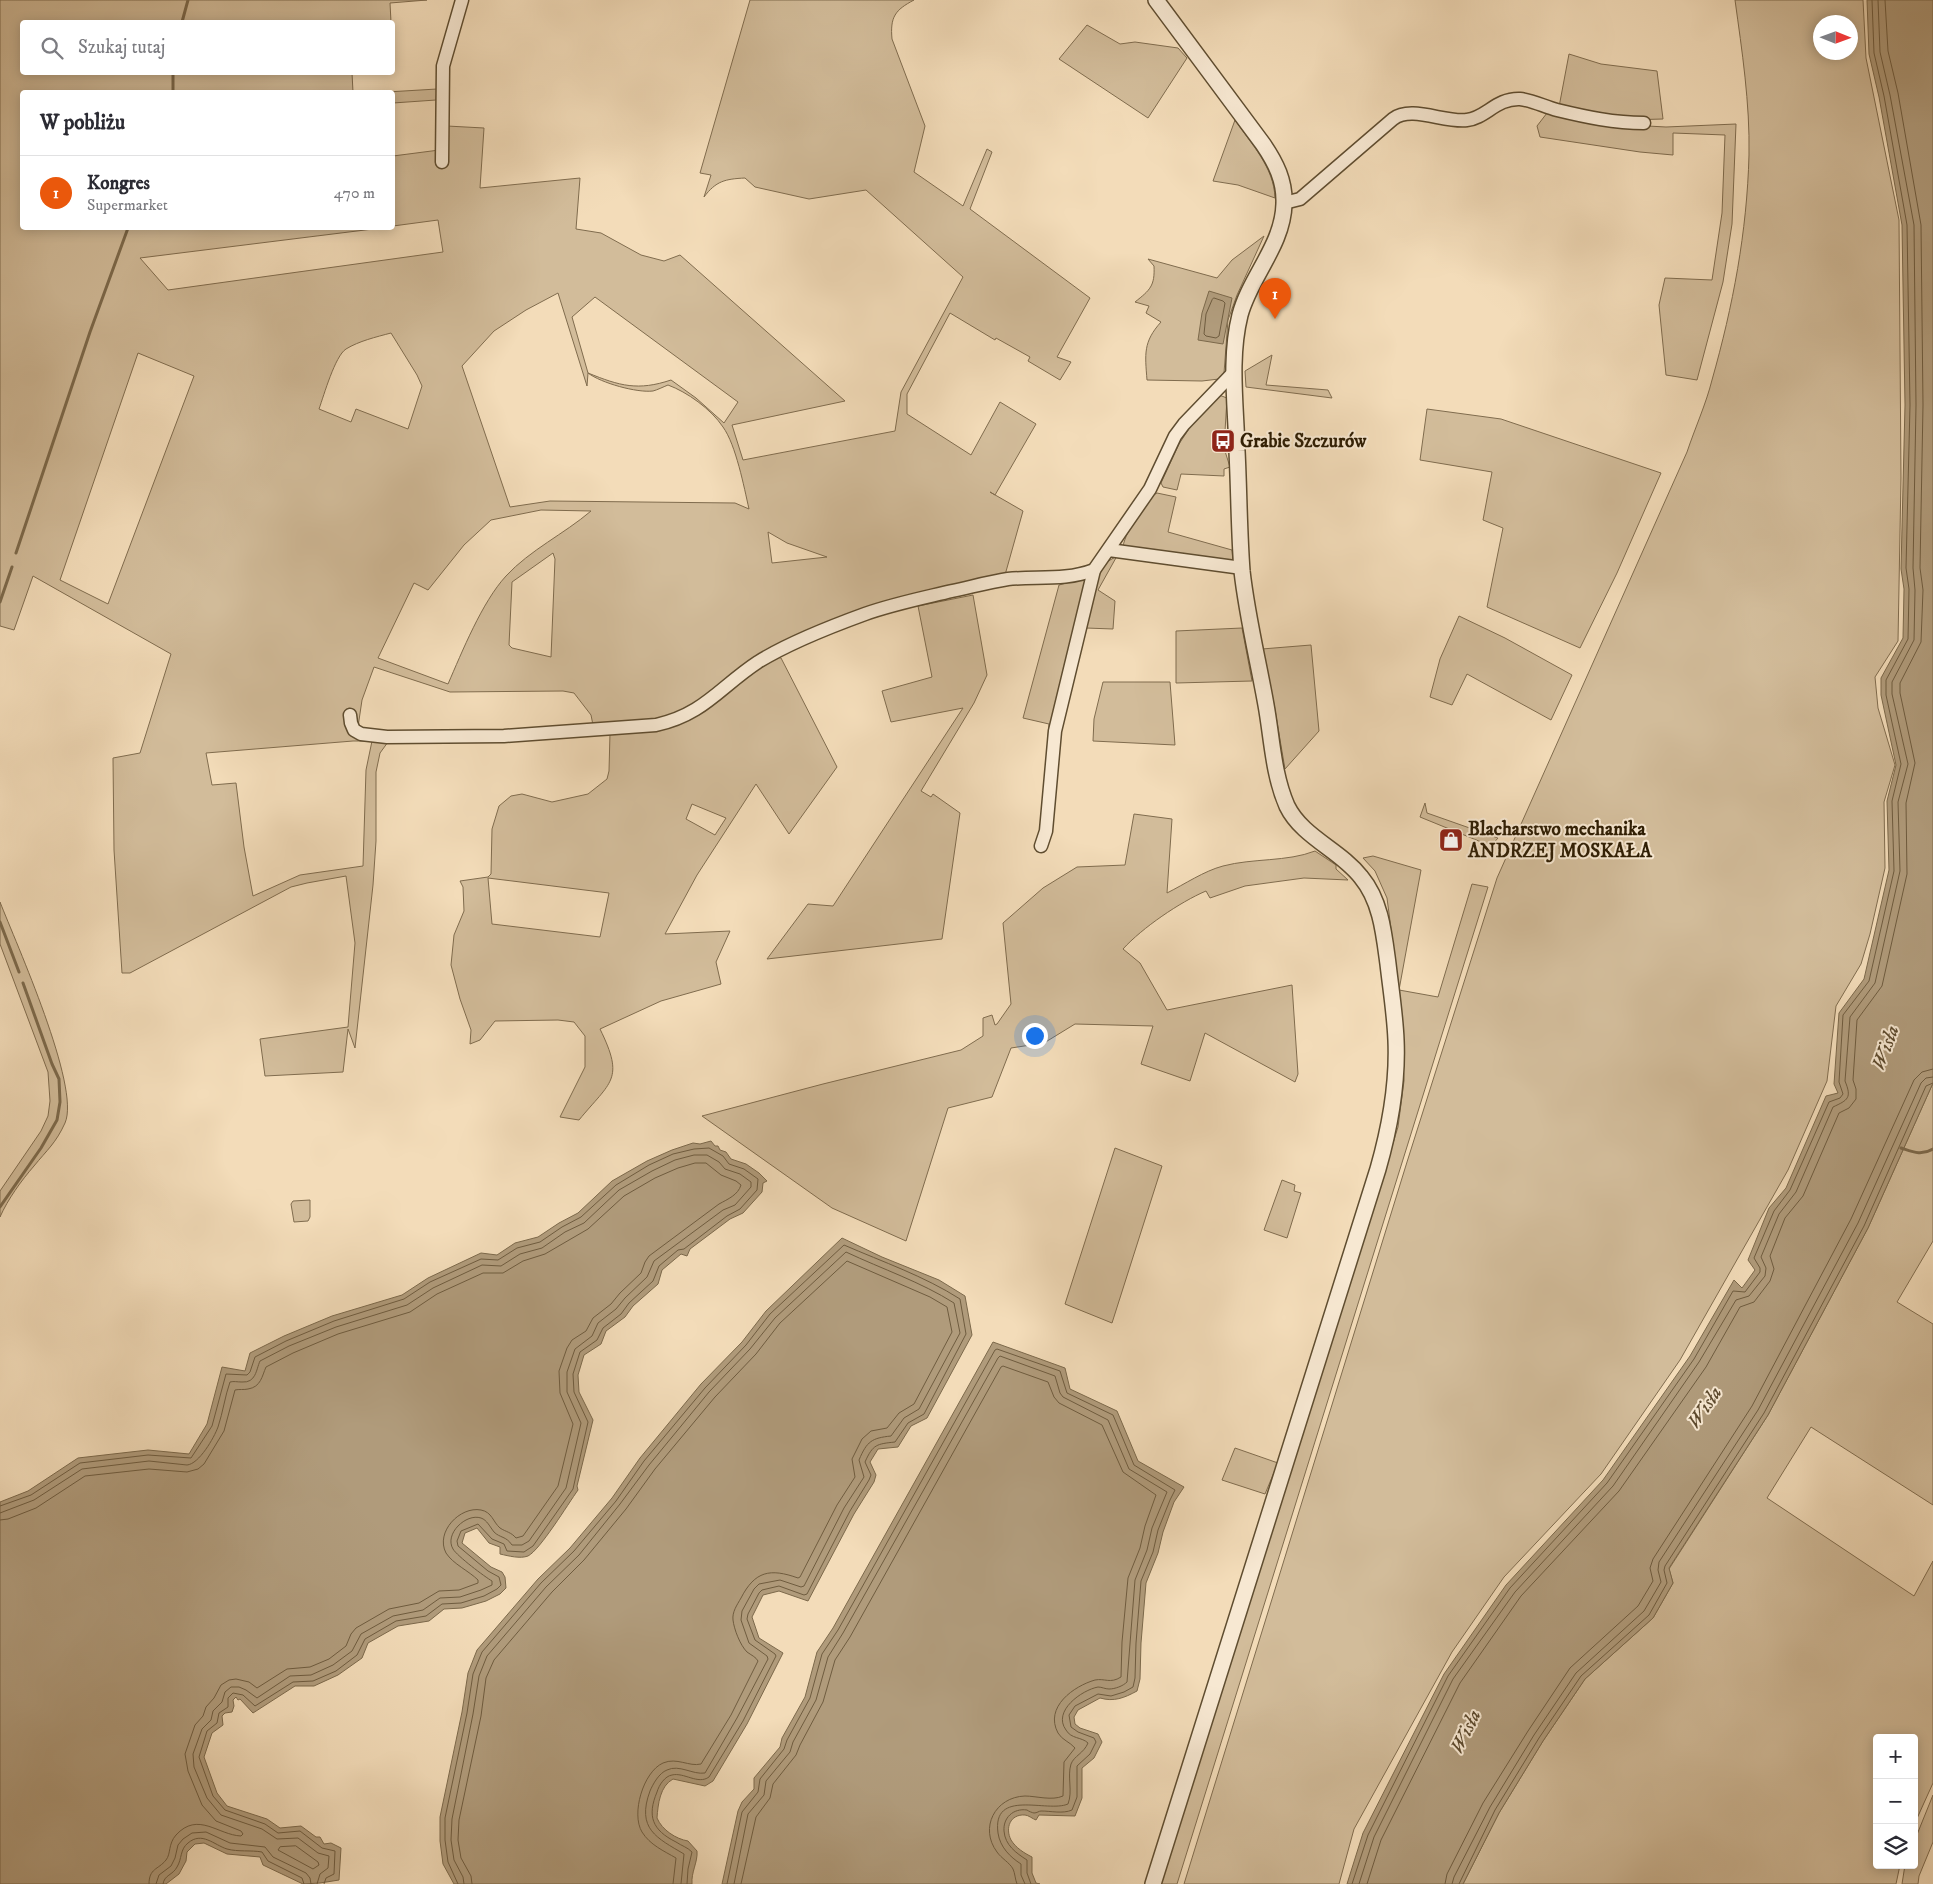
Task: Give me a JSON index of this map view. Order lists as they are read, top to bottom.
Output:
{
  "water": ["Wisła"],
  "places": {
    "bus stop": ["Grabie Szczurów"],
    "shop": ["Blacharstwo mechanika ANDRZEJ MOSKAŁA"]
  },
  "north": "right",
  "page": {
    "search": "Szukaj tutaj",
    "heading": "W pobliżu",
    "list": [
      {
        "mark": "1",
        "name": "Kongres",
        "note": "Supermarket",
        "value": "470 m"
      }
    ],
    "pins": "1",
    "map_buttons": ["+", "−"]
  }
}
